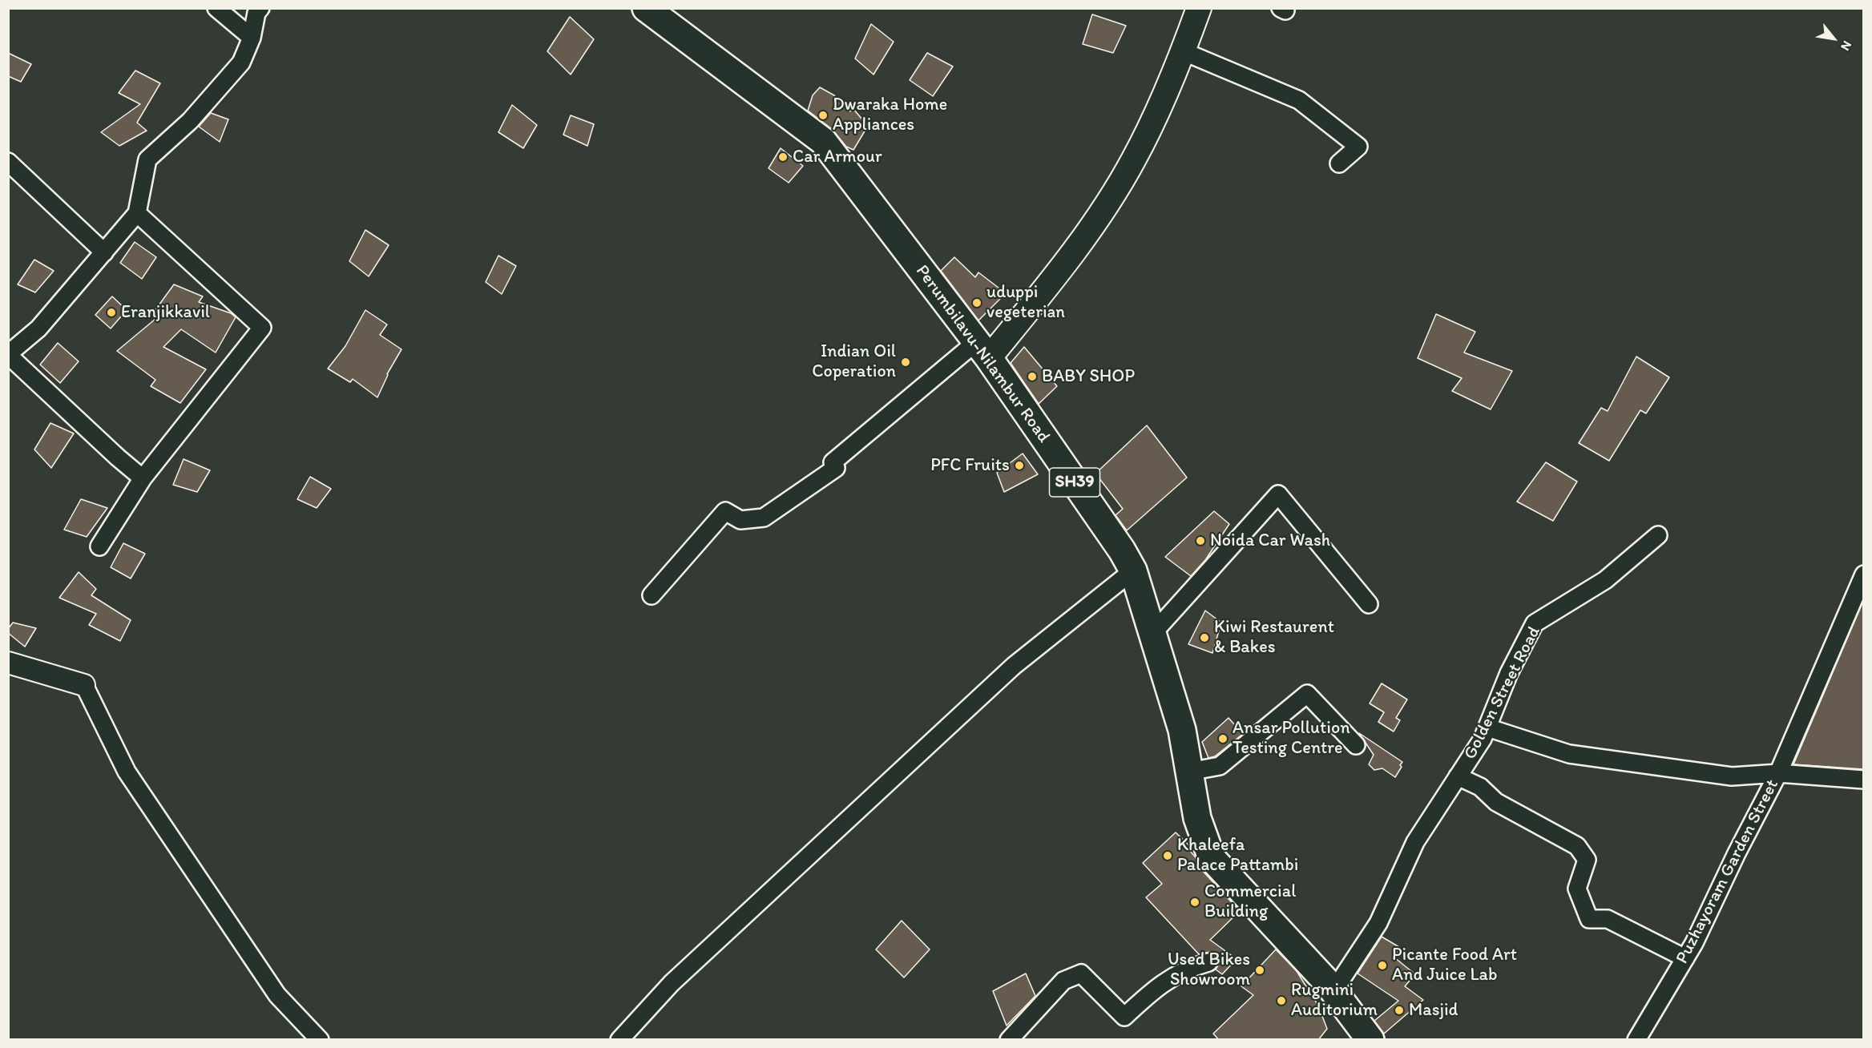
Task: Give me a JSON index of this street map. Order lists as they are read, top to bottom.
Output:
{
  "streets": {
    "main road": ["Perumbilavu-Nilambur Road", "SH39"],
    "street": ["Golden Street Road", "Puzhayoram Garden Street"]
  },
  "crossings": [
    ["Perumbilavu-Nilambur Road", "Golden Street Road"],
    ["Golden Street Road", "Puzhayoram Garden Street"]
  ],
  "places": [
    "Dwaraka Home Appliances",
    "Car Armour",
    "uduppi vegeterian",
    "Eranjikkavil",
    "Indian Oil Coperation",
    "BABY SHOP",
    "PFC Fruits",
    "Noida Car Wash",
    "Kiwi Restaurent & Bakes",
    "Ansar Pollution Testing Centre",
    "Khaleefa Palace Pattambi",
    "Commercial Building",
    "Picante Food Art And Juice Lab",
    "Used Bikes Showroom",
    "Rugmini Auditorium",
    "Masjid"
  ],
  "north": "bottom right"
}
